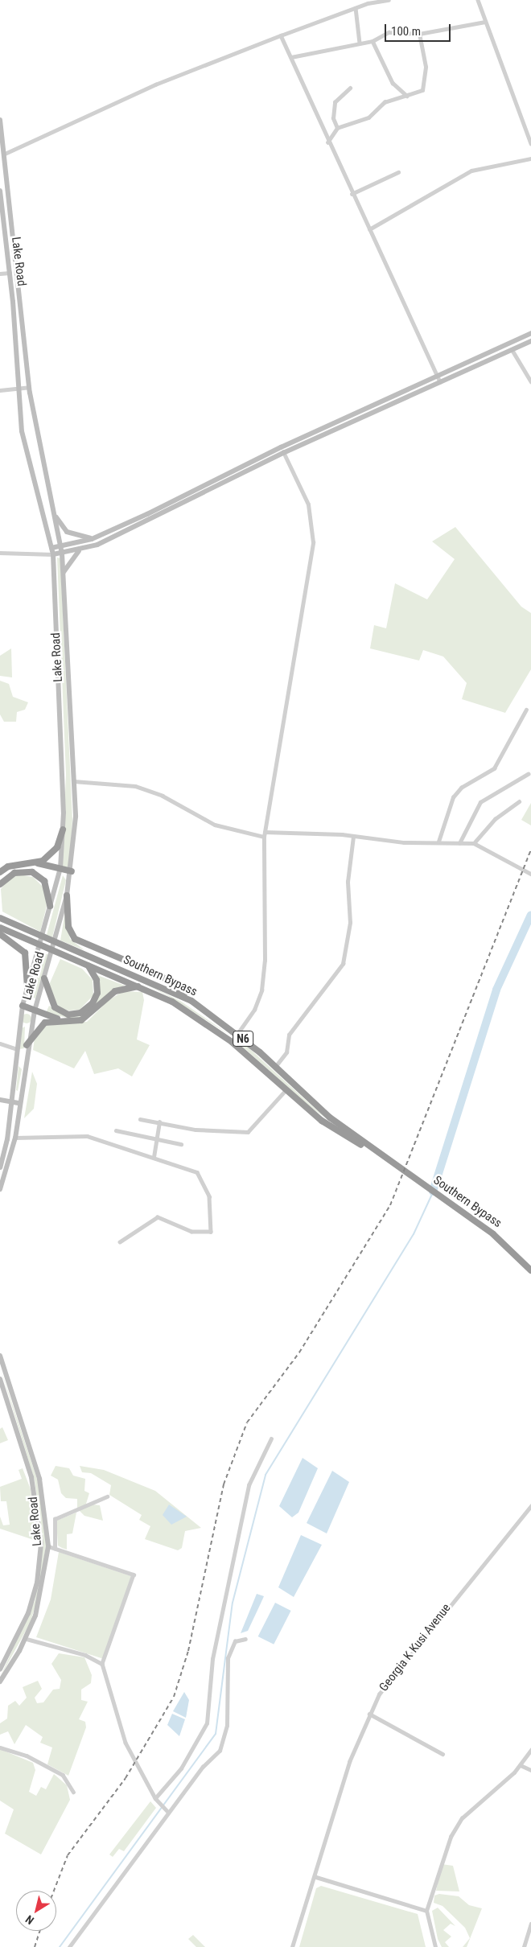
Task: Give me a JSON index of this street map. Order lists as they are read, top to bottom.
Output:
{
  "streets": {
    "highway": ["Southern Bypass", "N6"],
    "main road": ["Lake Road"],
    "street": ["Georgia K Kusi Avenue"]
  },
  "scale_bar": "100 m",
  "north": "bottom left"
}
